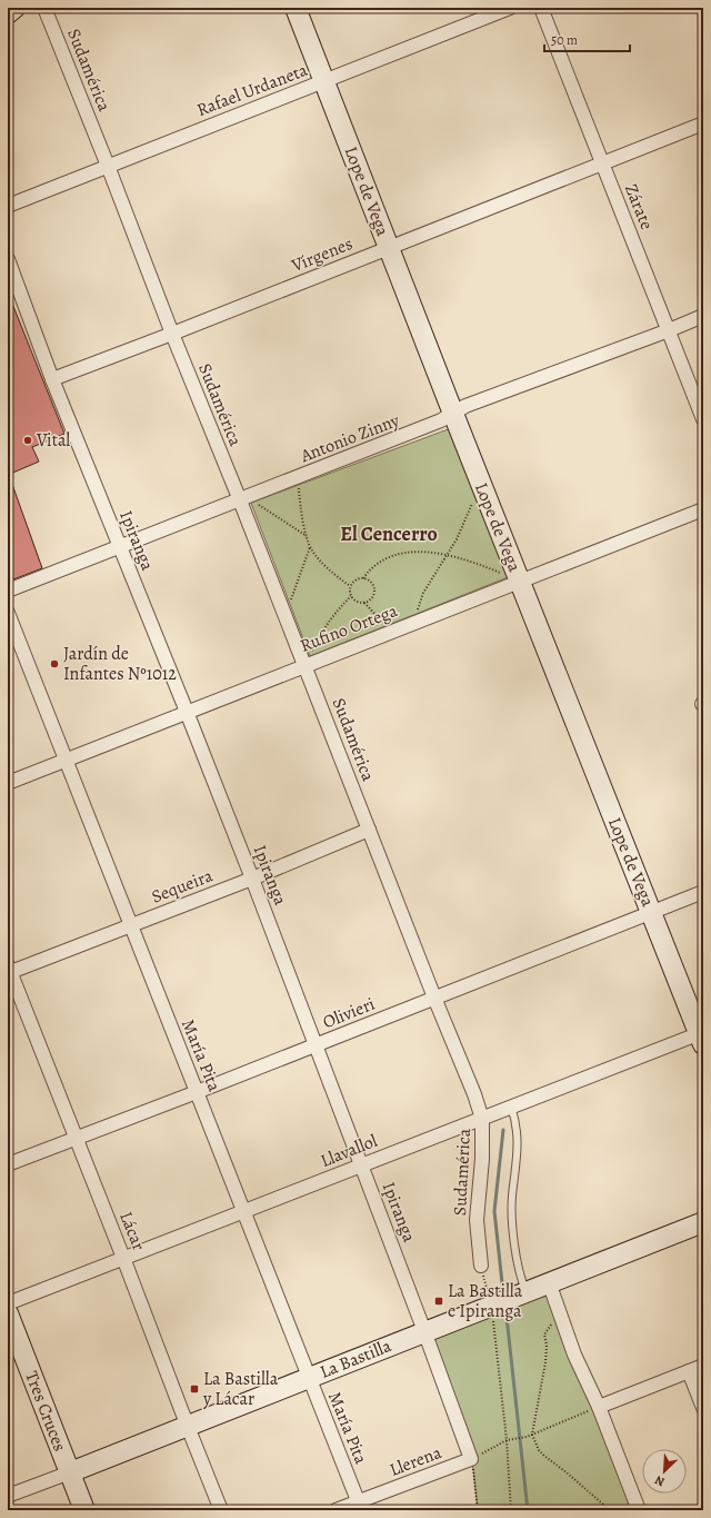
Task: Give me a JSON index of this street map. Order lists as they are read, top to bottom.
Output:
{
  "streets": {
    "street": [
      "Sudamérica",
      "Rafael Urdaneta",
      "Lope de Vega",
      "Zárate",
      "Vírgenes",
      "Antonio Zinny",
      "Ipiranga",
      "Rufino Ortega",
      "Sequeira",
      "Olivieri",
      "María Pita",
      "Llavallol",
      "Lácar",
      "La Bastilla",
      "Tres Cruces",
      "Llerena"
    ]
  },
  "crossings": [
    ["Sudamérica", "Rafael Urdaneta"],
    ["Sudamérica", "Vírgenes"],
    ["Sudamérica", "Antonio Zinny"],
    ["Sudamérica", "Rufino Ortega"],
    ["Sudamérica", "Sequeira"],
    ["Sudamérica", "Olivieri"],
    ["Sudamérica", "Llavallol"],
    ["Rafael Urdaneta", "Lope de Vega"],
    ["Lope de Vega", "Vírgenes"],
    ["Lope de Vega", "Antonio Zinny"],
    ["Lope de Vega", "Rufino Ortega"],
    ["Lope de Vega", "Olivieri"],
    ["Lope de Vega", "Llavallol"],
    ["Zárate", "Vírgenes"],
    ["Zárate", "Antonio Zinny"],
    ["Vírgenes", "Ipiranga"],
    ["Antonio Zinny", "Ipiranga"],
    ["Ipiranga", "Rufino Ortega"],
    ["Ipiranga", "Sequeira"],
    ["Ipiranga", "Olivieri"],
    ["Ipiranga", "Llavallol"],
    ["Ipiranga", "La Bastilla"],
    ["Ipiranga", "Llerena"],
    ["Rufino Ortega", "María Pita"],
    ["Sequeira", "María Pita"],
    ["Sequeira", "Lácar"],
    ["Olivieri", "María Pita"],
    ["Olivieri", "Lácar"],
    ["María Pita", "Llavallol"],
    ["María Pita", "La Bastilla"],
    ["María Pita", "Llerena"],
    ["Llavallol", "Lácar"],
    ["Lácar", "La Bastilla"],
    ["La Bastilla", "Tres Cruces"]
  ],
  "districts": ["El Cencerro"],
  "places": {
    "other": ["Vital", "Jardín de Infantes Nº1012"],
    "transit": ["La Bastilla e Ipiranga", "La Bastilla y Lácar"]
  },
  "scale_bar": "50 m",
  "north": "bottom left"
}
